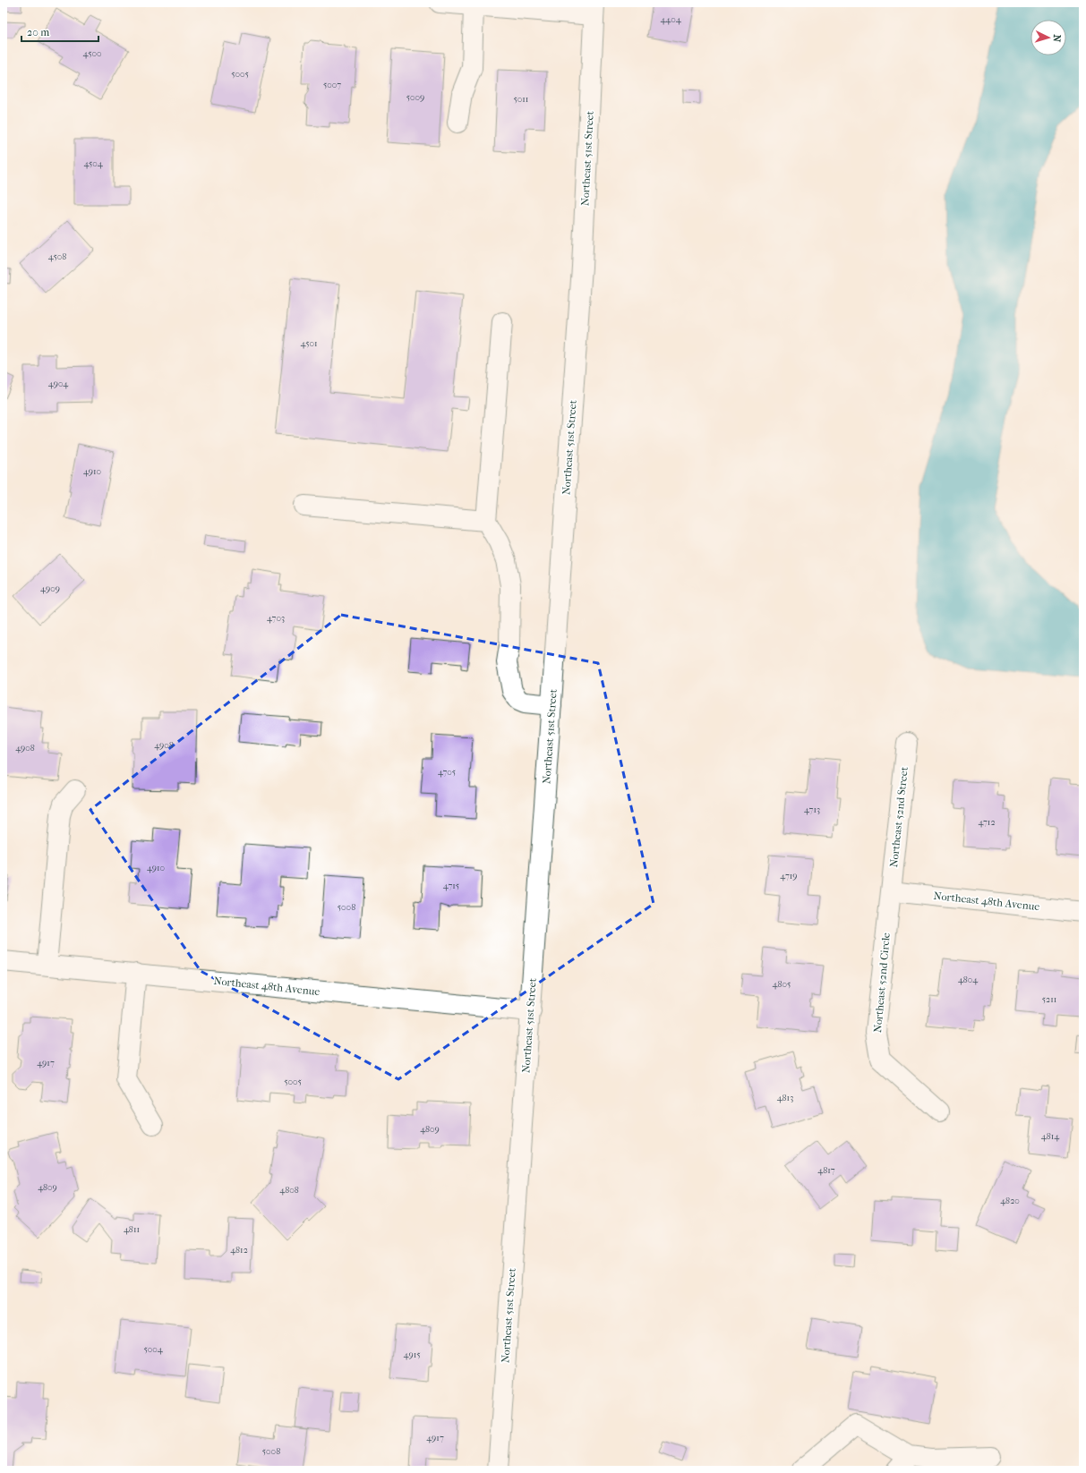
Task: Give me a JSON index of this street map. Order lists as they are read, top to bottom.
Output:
{
  "streets": {
    "street": [
      "Northeast 51st Street",
      "Northeast 52nd Street",
      "Northeast 48th Avenue",
      "Northeast 52nd Circle"
    ]
  },
  "crossings": [
    ["Northeast 51st Street", "Northeast 48th Avenue"],
    ["Northeast 52nd Street", "Northeast 48th Avenue"],
    ["Northeast 52nd Street", "Northeast 52nd Circle"],
    ["Northeast 48th Avenue", "Northeast 52nd Circle"]
  ],
  "house_numbers": [
    "4404",
    "4500",
    "5005",
    "5007",
    "5009",
    "5011",
    "4504",
    "4508",
    "4501",
    "4904",
    "4910",
    "4909",
    "4703",
    "4908",
    "4908",
    "4705",
    "4713",
    "4712",
    "4910",
    "4719",
    "4715",
    "5008",
    "4804",
    "4805",
    "5211",
    "4917",
    "5005",
    "4813",
    "4809",
    "4814",
    "4817",
    "4809",
    "4808",
    "4820",
    "4811",
    "4812",
    "5004",
    "4915",
    "4917",
    "5008"
  ],
  "scale_bar": "20 m",
  "north": "right"
}
